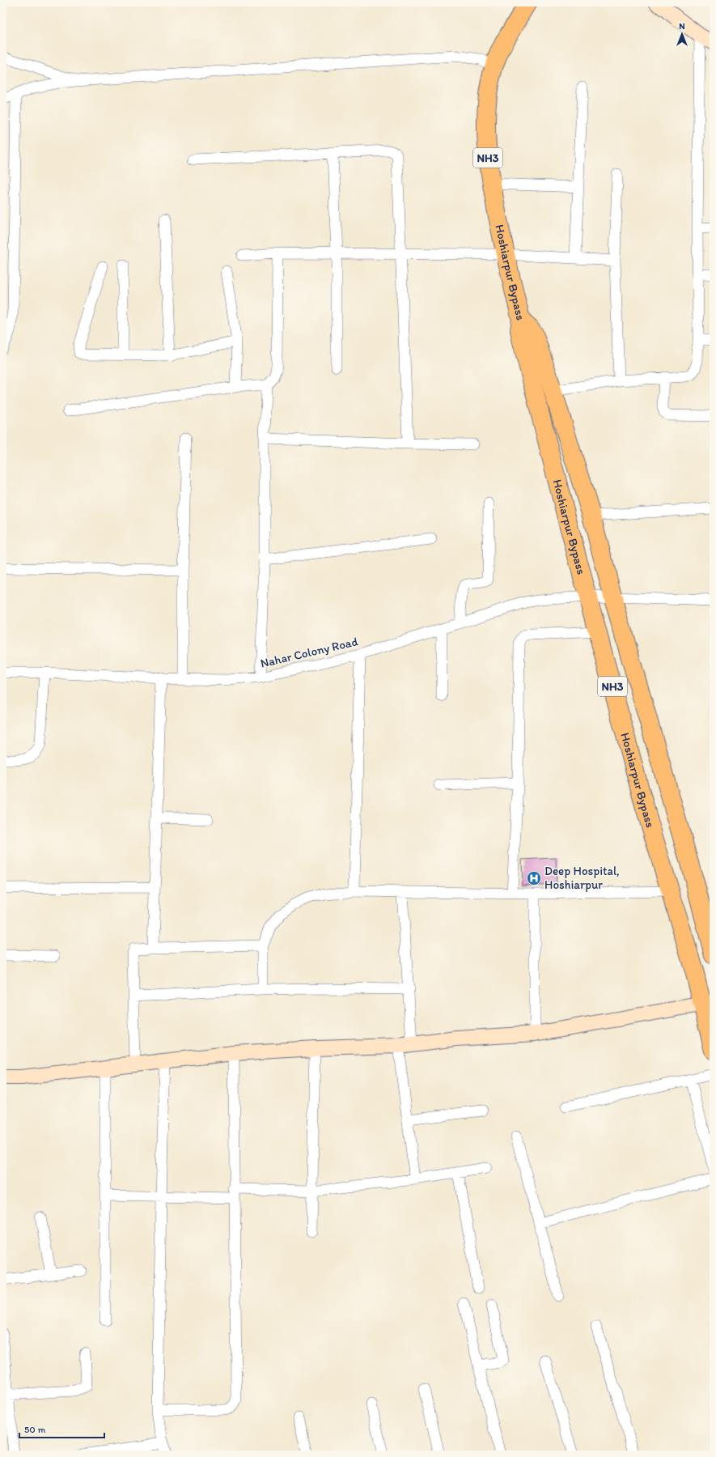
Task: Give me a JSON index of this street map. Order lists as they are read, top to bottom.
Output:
{
  "streets": {
    "highway": ["NH3", "Hoshiarpur Bypass"],
    "street": ["Nahar Colony Road"]
  },
  "crossings": [
    ["NH3", "Hoshiarpur Bypass"],
    ["NH3", "Nahar Colony Road"],
    ["Hoshiarpur Bypass", "Nahar Colony Road"]
  ],
  "places": {
    "hospital": ["Deep Hospital, Hoshiarpur"]
  },
  "scale_bar": "50 m",
  "north": "top"
}
